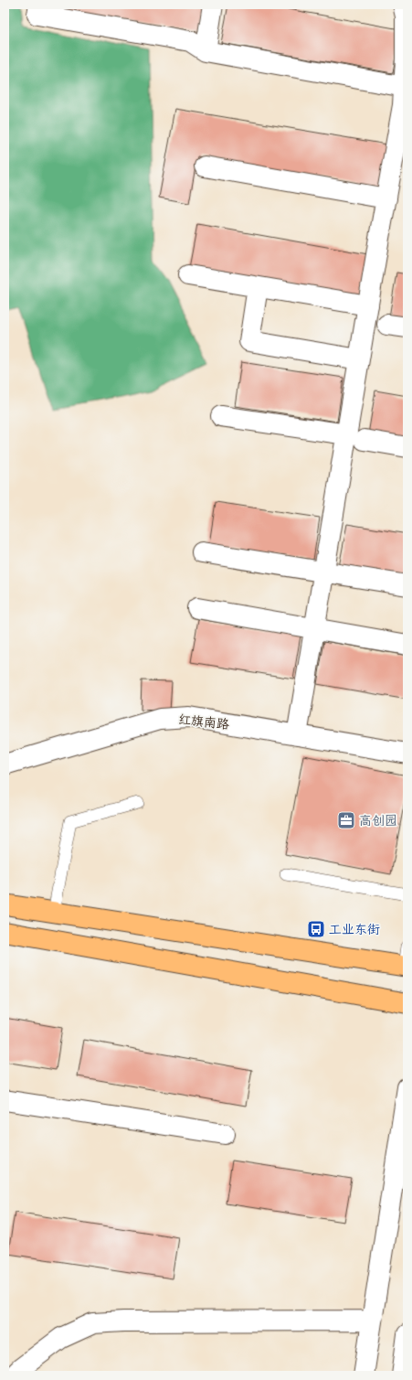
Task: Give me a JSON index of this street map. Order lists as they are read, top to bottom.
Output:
{
  "streets": {
    "street": ["红旗南路"]
  },
  "places": {
    "office": ["高创园"],
    "bus stop": ["工业东街"]
  }
}
